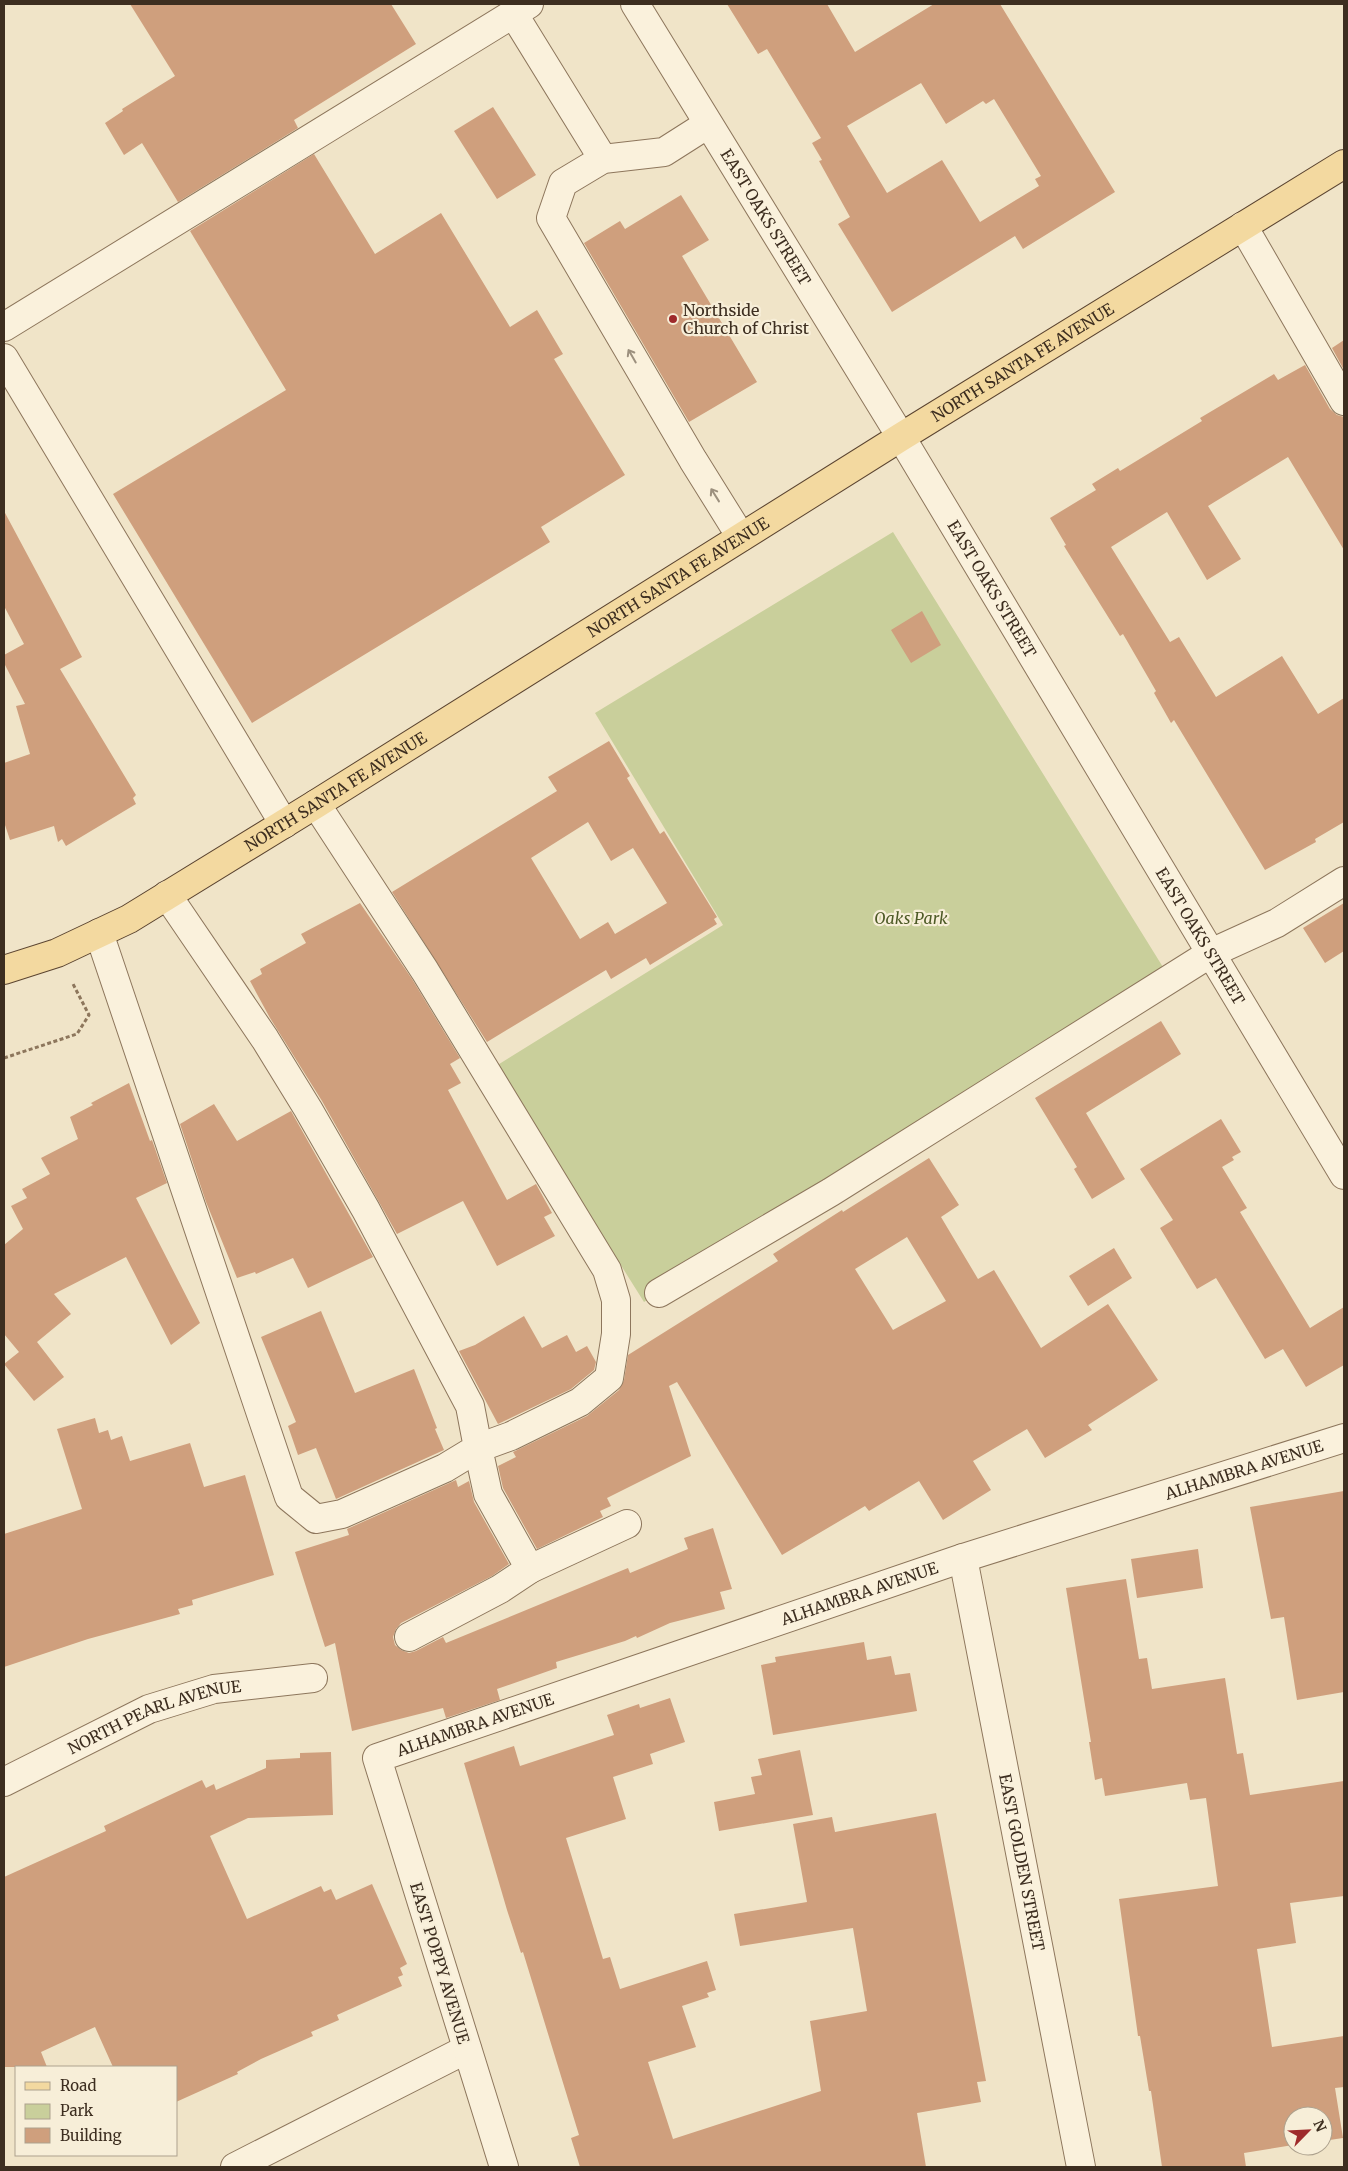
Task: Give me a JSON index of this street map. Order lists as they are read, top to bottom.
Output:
{
  "streets": {
    "main road": ["NORTH SANTA FE AVENUE"],
    "street": [
      "EAST OAKS STREET",
      "ALHAMBRA AVENUE",
      "NORTH PEARL AVENUE",
      "EAST GOLDEN STREET",
      "EAST POPPY AVENUE"
    ]
  },
  "crossings": [
    ["EAST OAKS STREET", "NORTH SANTA FE AVENUE"],
    ["ALHAMBRA AVENUE", "EAST GOLDEN STREET"],
    ["ALHAMBRA AVENUE", "EAST POPPY AVENUE"]
  ],
  "parks": ["Oaks Park"],
  "places": ["Northside Church of Christ"],
  "legend": ["Road", "Park", "Building"],
  "north": "top right"
}
